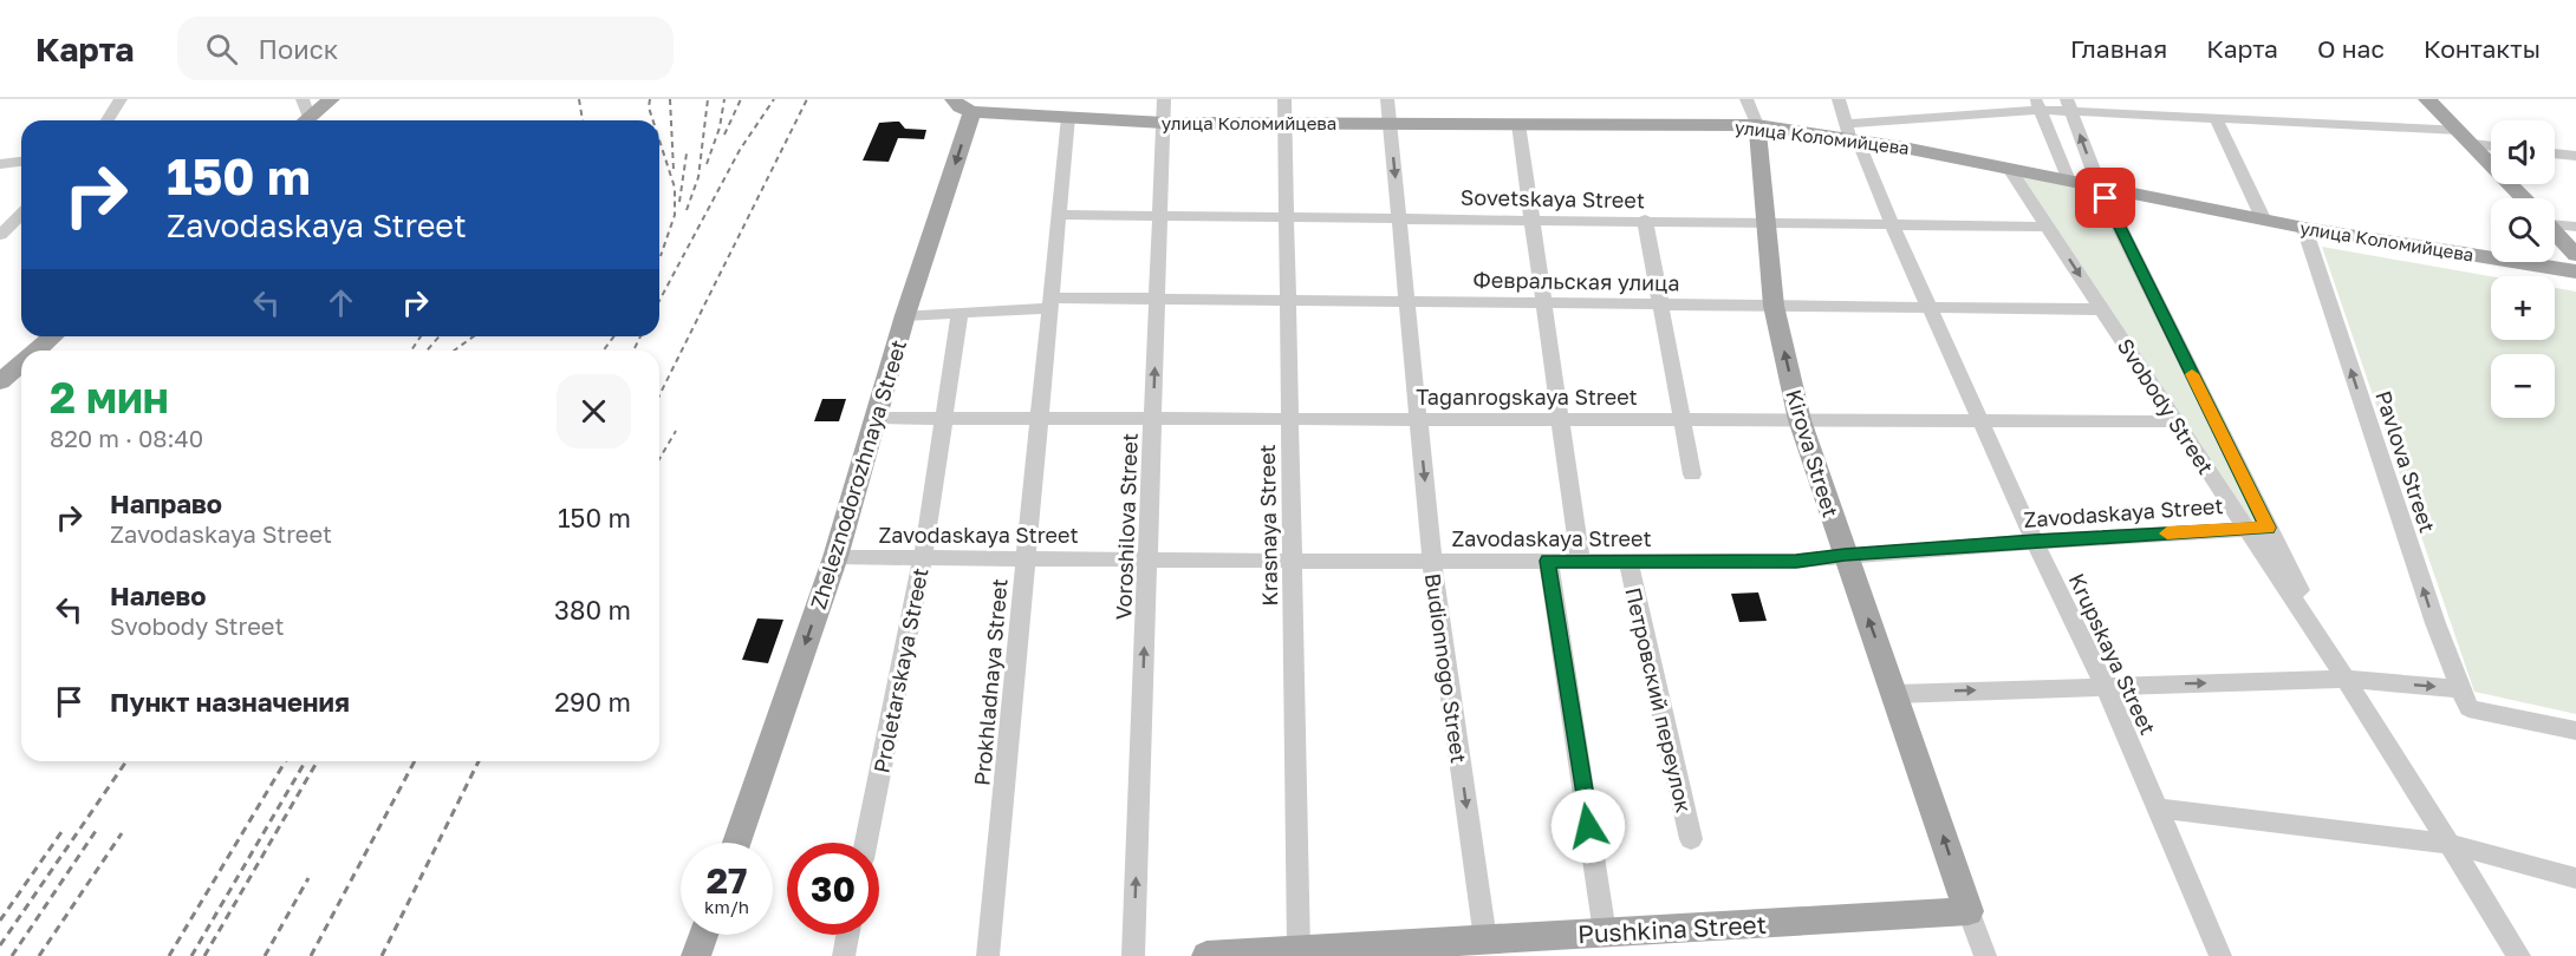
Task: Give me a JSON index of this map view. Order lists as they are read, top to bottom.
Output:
{
  "streets": {
    "main road": [
      "улица Коломийцева",
      "Kirova Street",
      "Zheleznodorozhnaya Street",
      "Pushkina Street"
    ],
    "street": [
      "Sovetskaya Street",
      "Февральская улица",
      "Taganrogskaya Street",
      "Svobody Street",
      "Pavlova Street",
      "Zavodaskaya Street",
      "Krasnaya Street",
      "Voroshilova Street",
      "Krupskaya Street",
      "Budionnogo Street",
      "Proletarskaya Street",
      "Prokhladnaya Street",
      "Петровский переулок"
    ]
  },
  "crossings": [
    ["улица Коломийцева", "Svobody Street"],
    ["улица Коломийцева", "Kirova Street"],
    ["улица Коломийцева", "Pavlova Street"],
    ["улица Коломийцева", "Zheleznodorozhnaya Street"],
    ["улица Коломийцева", "Krasnaya Street"],
    ["улица Коломийцева", "Voroshilova Street"],
    ["улица Коломийцева", "Krupskaya Street"],
    ["улица Коломийцева", "Budionnogo Street"],
    ["улица Коломийцева", "Prokhladnaya Street"],
    ["Sovetskaya Street", "Svobody Street"],
    ["Sovetskaya Street", "Kirova Street"],
    ["Sovetskaya Street", "Krasnaya Street"],
    ["Sovetskaya Street", "Voroshilova Street"],
    ["Sovetskaya Street", "Krupskaya Street"],
    ["Sovetskaya Street", "Budionnogo Street"],
    ["Sovetskaya Street", "Prokhladnaya Street"],
    ["Февральская улица", "Svobody Street"],
    ["Февральская улица", "Kirova Street"],
    ["Февральская улица", "Zheleznodorozhnaya Street"],
    ["Февральская улица", "Krasnaya Street"],
    ["Февральская улица", "Voroshilova Street"],
    ["Февральская улица", "Krupskaya Street"],
    ["Февральская улица", "Budionnogo Street"],
    ["Февральская улица", "Proletarskaya Street"],
    ["Февральская улица", "Prokhladnaya Street"],
    ["Taganrogskaya Street", "Svobody Street"],
    ["Taganrogskaya Street", "Kirova Street"],
    ["Taganrogskaya Street", "Zheleznodorozhnaya Street"],
    ["Taganrogskaya Street", "Krasnaya Street"],
    ["Taganrogskaya Street", "Voroshilova Street"],
    ["Taganrogskaya Street", "Krupskaya Street"],
    ["Taganrogskaya Street", "Budionnogo Street"],
    ["Taganrogskaya Street", "Proletarskaya Street"],
    ["Taganrogskaya Street", "Prokhladnaya Street"],
    ["Svobody Street", "Zavodaskaya Street"],
    ["Kirova Street", "Zavodaskaya Street"],
    ["Kirova Street", "Pushkina Street"],
    ["Zheleznodorozhnaya Street", "Zavodaskaya Street"],
    ["Zavodaskaya Street", "Krasnaya Street"],
    ["Zavodaskaya Street", "Voroshilova Street"],
    ["Zavodaskaya Street", "Krupskaya Street"],
    ["Zavodaskaya Street", "Budionnogo Street"],
    ["Zavodaskaya Street", "Proletarskaya Street"],
    ["Zavodaskaya Street", "Prokhladnaya Street"],
    ["Zavodaskaya Street", "Петровский переулок"],
    ["Krasnaya Street", "Pushkina Street"],
    ["Budionnogo Street", "Pushkina Street"]
  ],
  "one_way": [
    "Kirova Street",
    "Pavlova Street",
    "Zheleznodorozhnaya Street",
    "Voroshilova Street"
  ],
  "page": {
    "header": "Карта",
    "search": "Поиск",
    "nav": [
      "Главная",
      "Карта",
      "О нас",
      "Контакты"
    ],
    "map_buttons": ["+", "−"],
    "turn": ["150 m", "Zavodaskaya Street"],
    "heading": ["2 мин", "820 m · 08:40"],
    "list": [
      {
        "name": "Направо",
        "note": "Zavodaskaya Street",
        "value": "150 m"
      },
      {
        "name": "Налево",
        "note": "Svobody Street",
        "value": "380 m"
      },
      {
        "name": "Пункт назначения",
        "value": "290 m"
      }
    ],
    "speed": "27 km/h",
    "limit": "30"
  }
}
